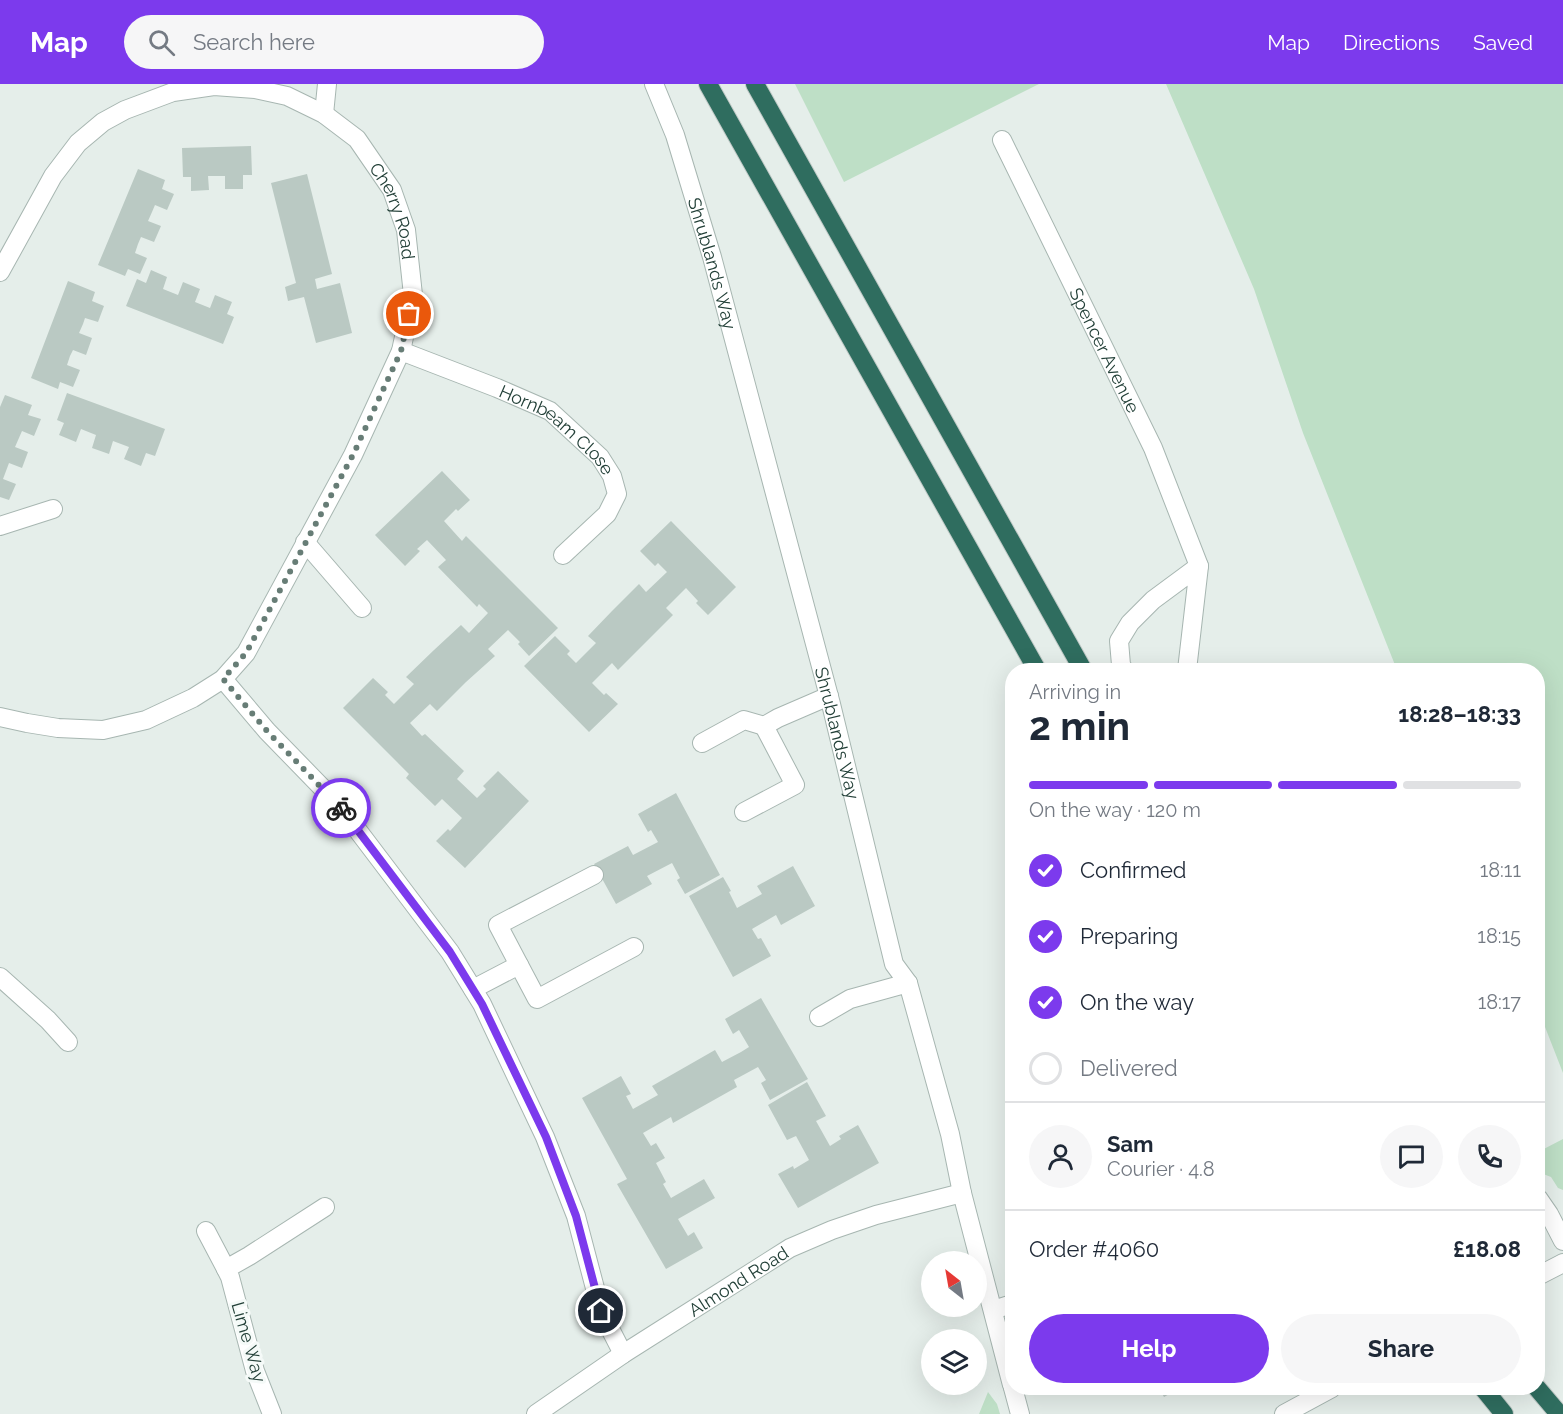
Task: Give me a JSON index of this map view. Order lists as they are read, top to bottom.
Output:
{
  "streets": {
    "street": [
      "Cherry Road",
      "Shrublands Way",
      "Spencer Avenue",
      "Hornbeam Close",
      "Almond Road",
      "Lime Way"
    ]
  },
  "crossings": [
    ["Cherry Road", "Hornbeam Close"],
    ["Shrublands Way", "Almond Road"]
  ],
  "north": "top left",
  "page": {
    "header": "Map",
    "search": "Search here",
    "nav": ["Map", "Directions", "Saved"],
    "heading": ["2 min", "Arriving in", "18:28–18:33"],
    "panel": [
      "Sam",
      "Courier · 4.8",
      "Order #4060",
      "£18.08"
    ],
    "bar": "On the way · 120 m",
    "list": [
      ["Confirmed", "18:11"],
      ["Preparing", "18:15"],
      ["On the way", "18:17"],
      "Delivered"
    ],
    "buttons": ["Help", "Share"]
  }
}
